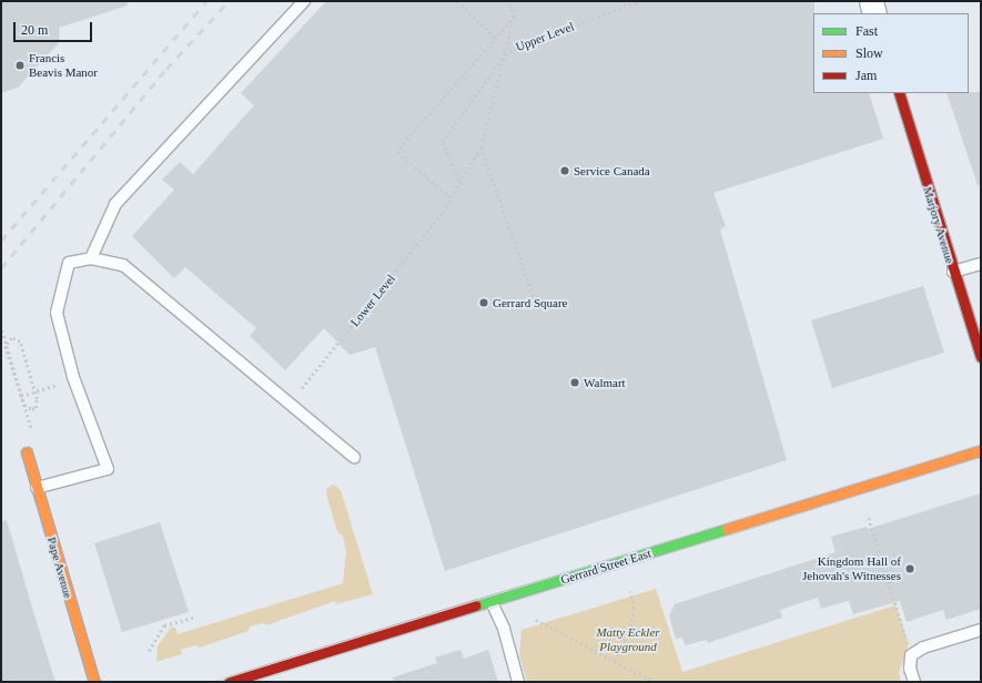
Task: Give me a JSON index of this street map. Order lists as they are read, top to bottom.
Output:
{
  "streets": {
    "main road": ["Marjory Avenue", "Gerrard Street East", "Pape Avenue"],
    "path": ["Upper Level", "Lower Level"]
  },
  "crossings": [
    ["Upper Level", "Lower Level"]
  ],
  "parks": ["Matty Eckler Playground"],
  "places": [
    "Francis Beavis Manor",
    "Service Canada",
    "Gerrard Square",
    "Walmart",
    "Kingdom Hall of Jehovah's Witnesses"
  ],
  "legend": ["Fast", "Slow", "Jam"],
  "scale_bar": "20 m"
}
